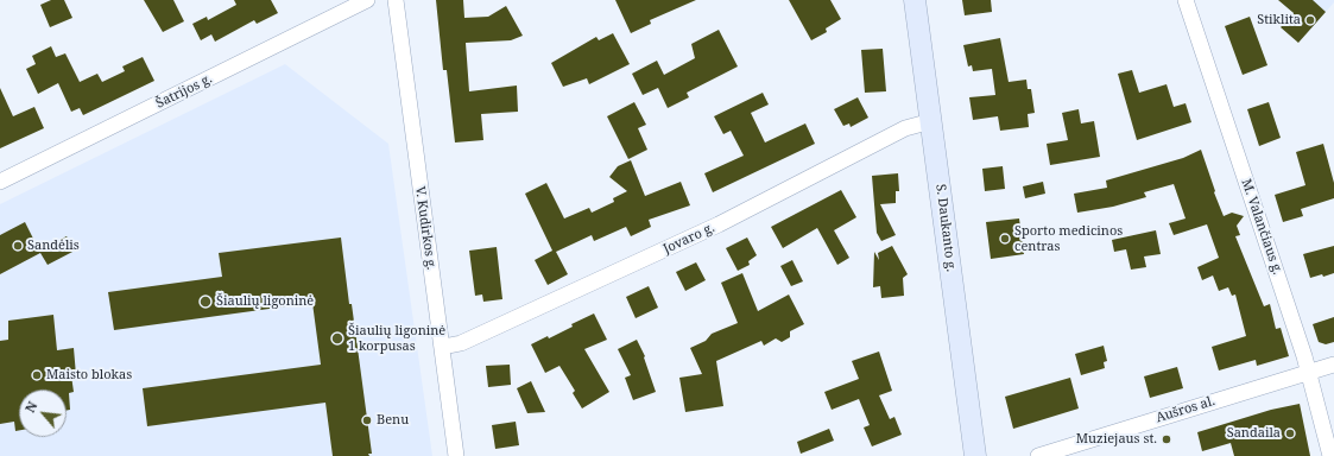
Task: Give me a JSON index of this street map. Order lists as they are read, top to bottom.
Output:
{
  "streets": {
    "main road": ["S. Daukanto g."],
    "street": [
      "Šatrijos g.",
      "M. Valančiaus g.",
      "V. Kudirkos g.",
      "Jovaro g.",
      "Aušros al."
    ]
  },
  "crossings": [
    ["M. Valančiaus g.", "Aušros al."],
    ["V. Kudirkos g.", "Jovaro g."],
    ["S. Daukanto g.", "Jovaro g."]
  ],
  "places": [
    "Stiklita",
    "Sporto medicinos centras",
    "Sandėlis",
    "Šiaulių ligoninė",
    "Šiaulių ligoninė 1 korpusas",
    "Maisto blokas",
    "Benu",
    "Sandaila",
    "Muziejaus st."
  ],
  "north": "top left"
}
